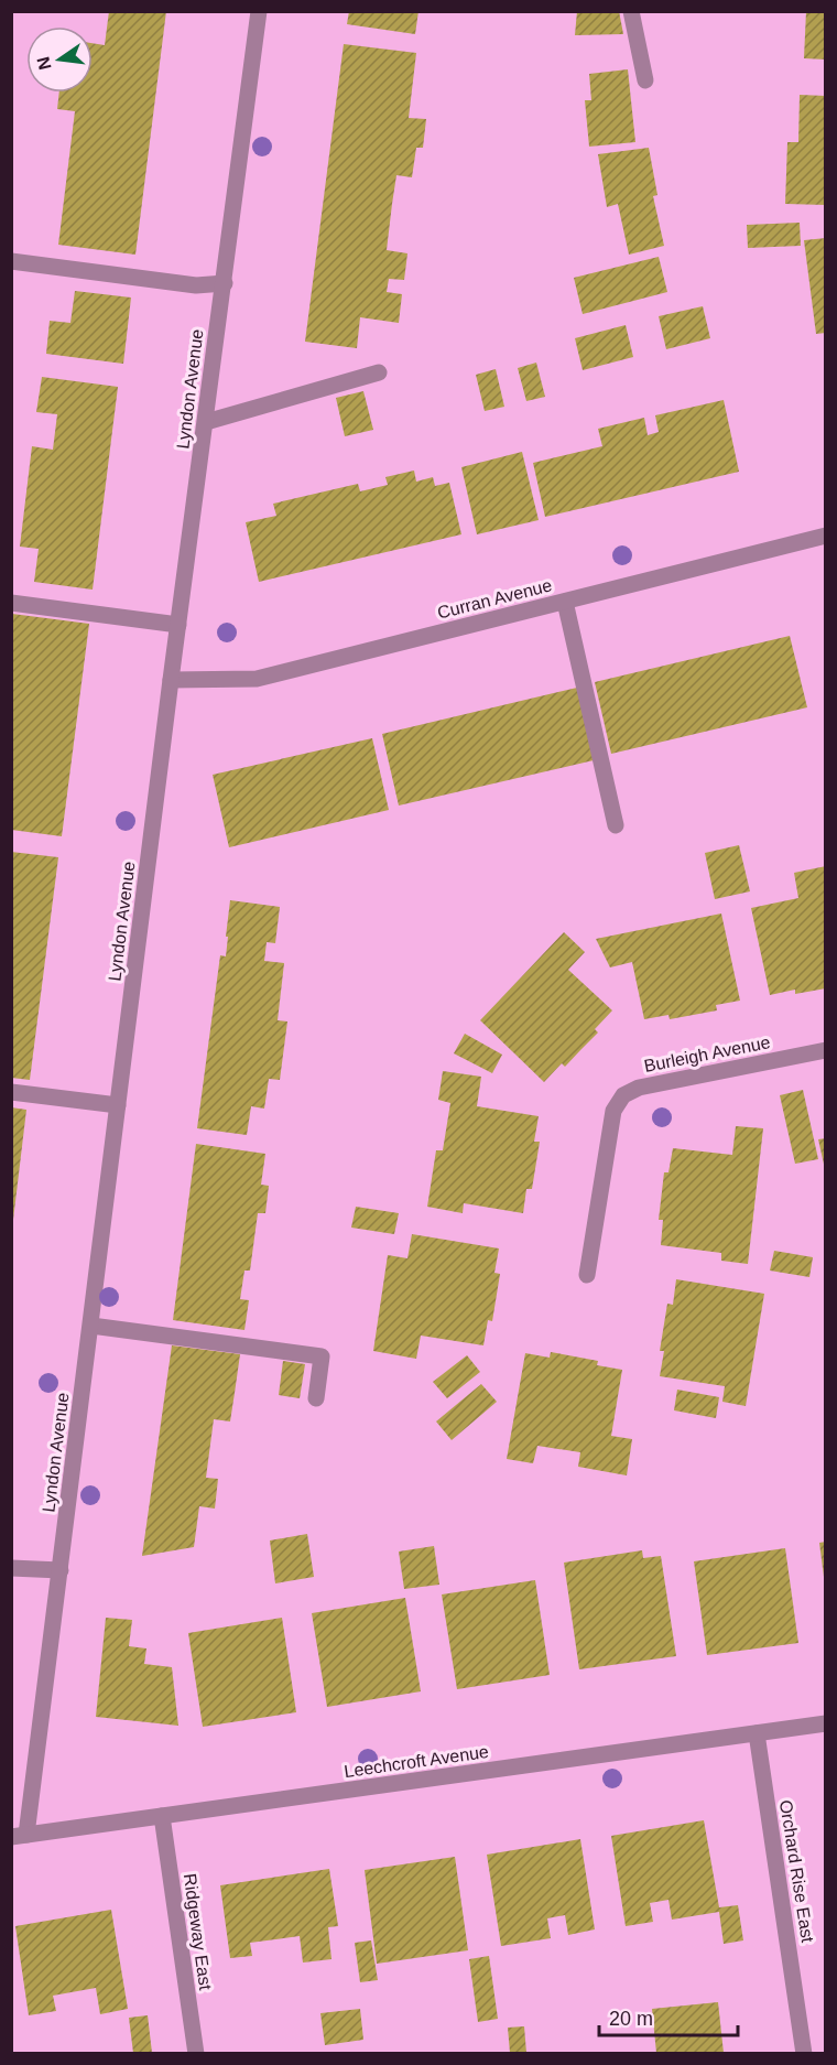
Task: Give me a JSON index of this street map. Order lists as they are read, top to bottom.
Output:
{
  "streets": {
    "street": [
      "Lyndon Avenue",
      "Curran Avenue",
      "Burleigh Avenue",
      "Leechcroft Avenue",
      "Orchard Rise East",
      "Ridgeway East"
    ]
  },
  "crossings": [
    ["Lyndon Avenue", "Curran Avenue"],
    ["Lyndon Avenue", "Leechcroft Avenue"],
    ["Leechcroft Avenue", "Orchard Rise East"],
    ["Leechcroft Avenue", "Ridgeway East"]
  ],
  "scale_bar": "20 m",
  "north": "left"
}
